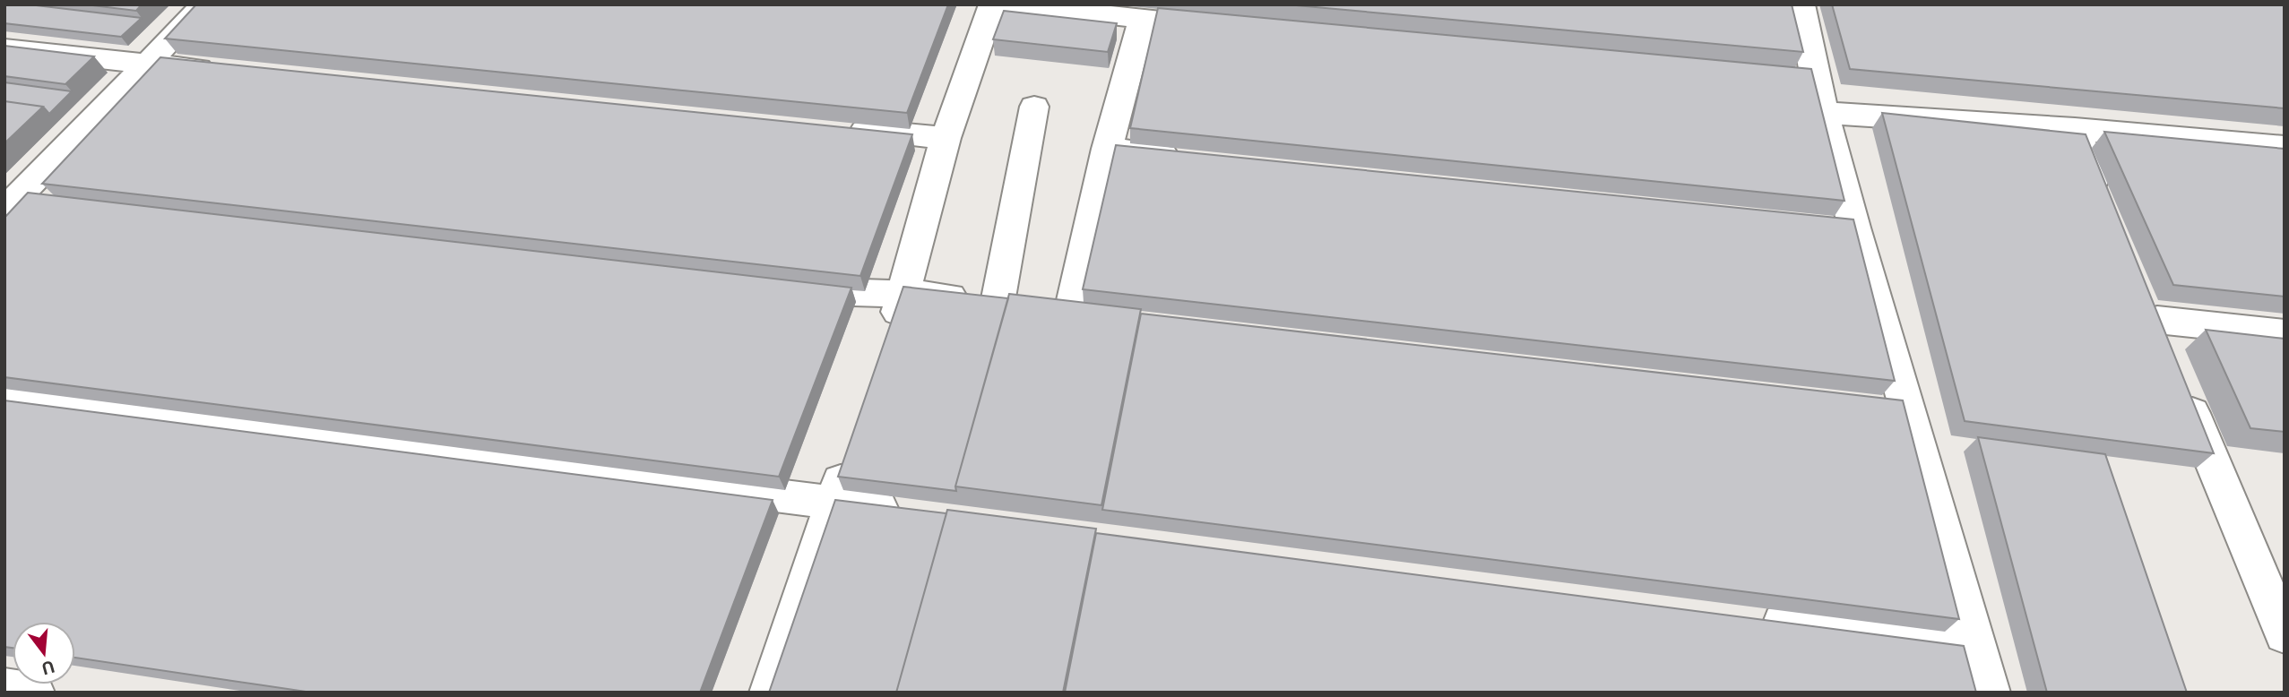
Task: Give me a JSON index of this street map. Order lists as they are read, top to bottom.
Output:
{
  "north": "bottom"
}
